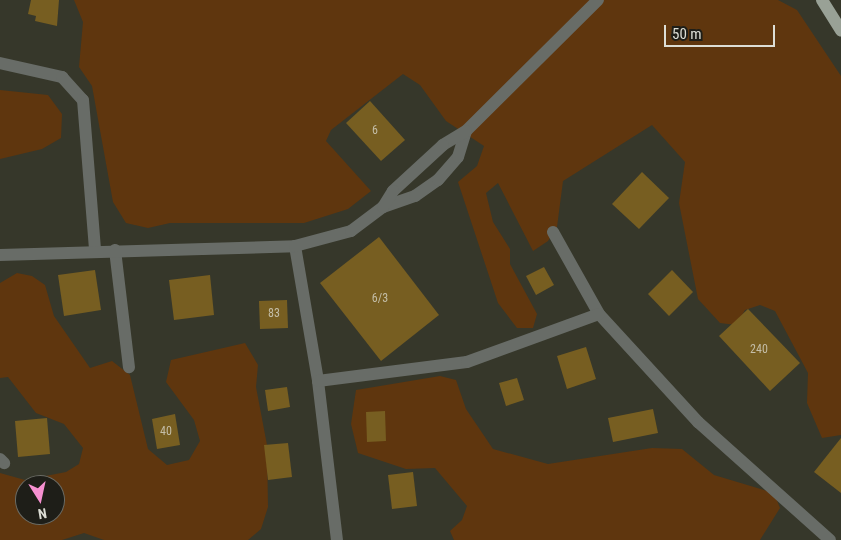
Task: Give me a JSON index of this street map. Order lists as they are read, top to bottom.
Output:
{
  "house_numbers": [
    "6",
    "6/3",
    "83",
    "240",
    "40"
  ],
  "scale_bar": "50 m",
  "north": "bottom"
}
